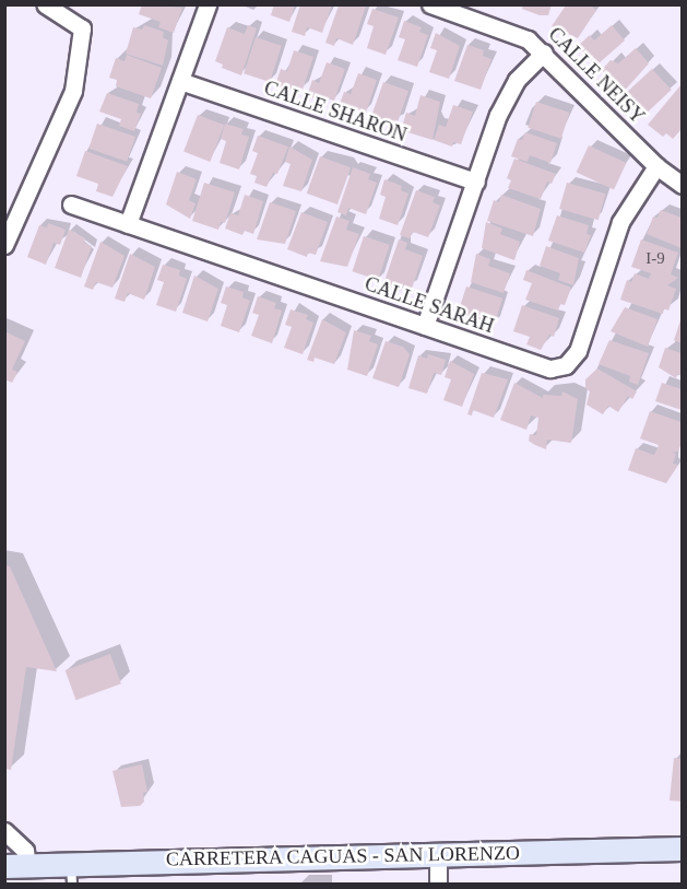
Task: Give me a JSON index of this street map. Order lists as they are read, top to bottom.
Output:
{
  "streets": {
    "main road": ["CARRETERA CAGUAS - SAN LORENZO"],
    "street": ["CALLE NEISY", "CALLE SHARON", "CALLE SARAH"]
  },
  "crossings": [
    ["CALLE NEISY", "CALLE SARAH"]
  ],
  "house_numbers": ["I-9"]
}
